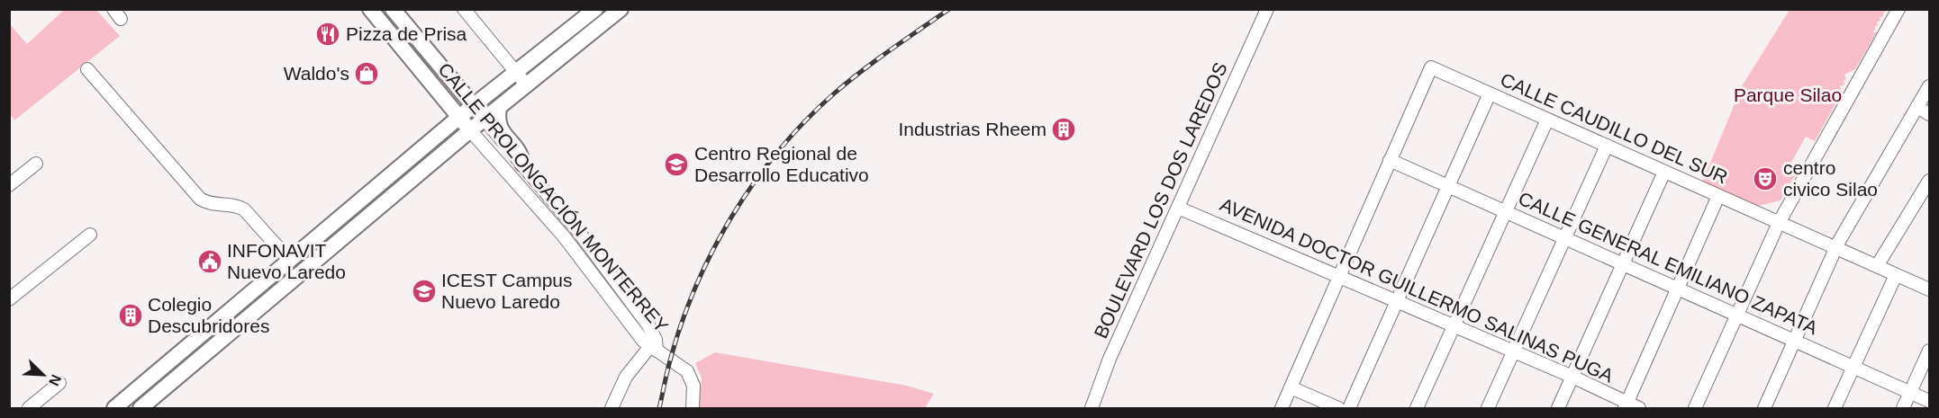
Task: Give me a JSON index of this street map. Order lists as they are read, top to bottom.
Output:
{
  "streets": {
    "main road": ["CALLE PROLONGACIÓN MONTERREY"],
    "street": [
      "CALLE CAUDILLO DEL SUR",
      "BOULEVARD LOS DOS LAREDOS",
      "CALLE GENERAL EMILIANO ZAPATA",
      "AVENIDA DOCTOR GUILLERMO SALINAS PUGA"
    ]
  },
  "crossings": [
    ["CALLE CAUDILLO DEL SUR", "CALLE GENERAL EMILIANO ZAPATA"],
    ["BOULEVARD LOS DOS LAREDOS", "AVENIDA DOCTOR GUILLERMO SALINAS PUGA"]
  ],
  "parks": ["Parque Silao"],
  "places": {
    "restaurant": ["Pizza de Prisa"],
    "shop": ["Waldo's"],
    "building": ["Industrias Rheem", "Colegio Descubridores"],
    "school or university": ["Centro Regional de Desarrollo Educativo", "ICEST Campus Nuevo Laredo"],
    "theatre": ["centro civico Silao"],
    "public building": ["INFONAVIT Nuevo Laredo"]
  },
  "north": "bottom right"
}
